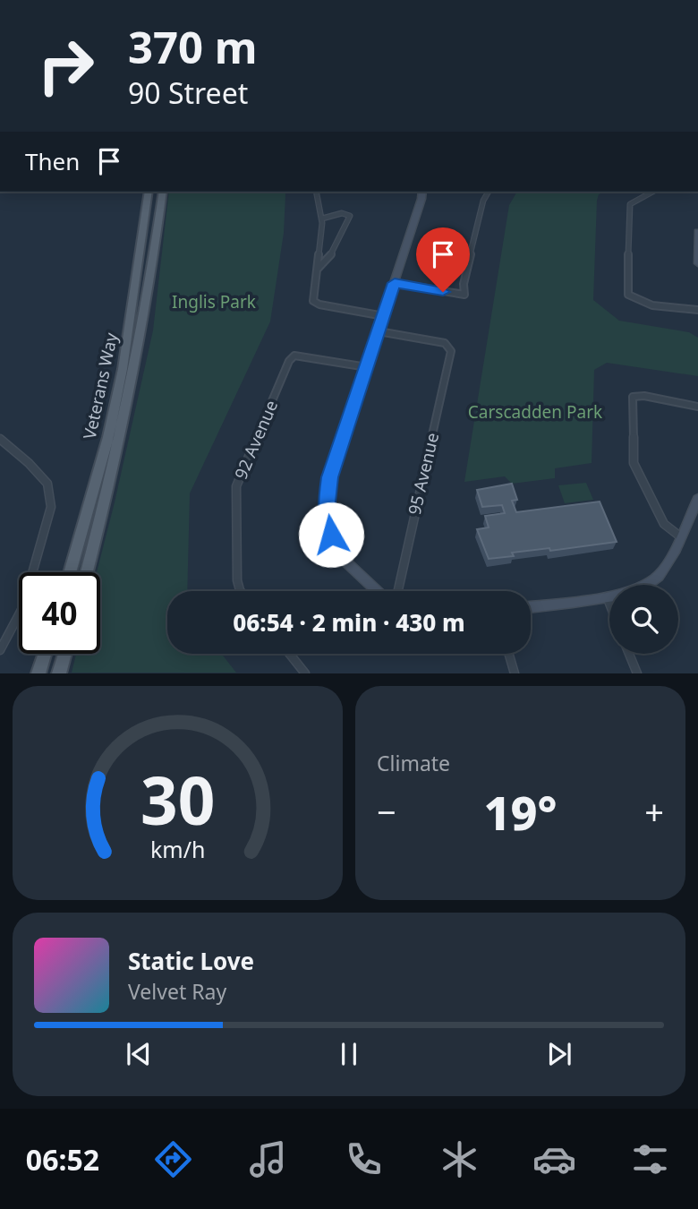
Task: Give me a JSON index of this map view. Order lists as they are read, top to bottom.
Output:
{
  "streets": {
    "main road": ["Veterans Way"],
    "street": ["92 Avenue", "95 Avenue"]
  },
  "parks": ["Inglis Park", "Carscadden Park"],
  "page": {
    "turn": ["370 m", "90 Street"],
    "then": "Then",
    "limit": "40",
    "trip": "06:54 · 2 min · 430 m",
    "tile": "Climate",
    "heat": ["−", "19°", "+"],
    "song": ["Static Love", "Velvet Ray"],
    "tabs": "06:52",
    "gauge": ["30", "km/h"]
  }
}
